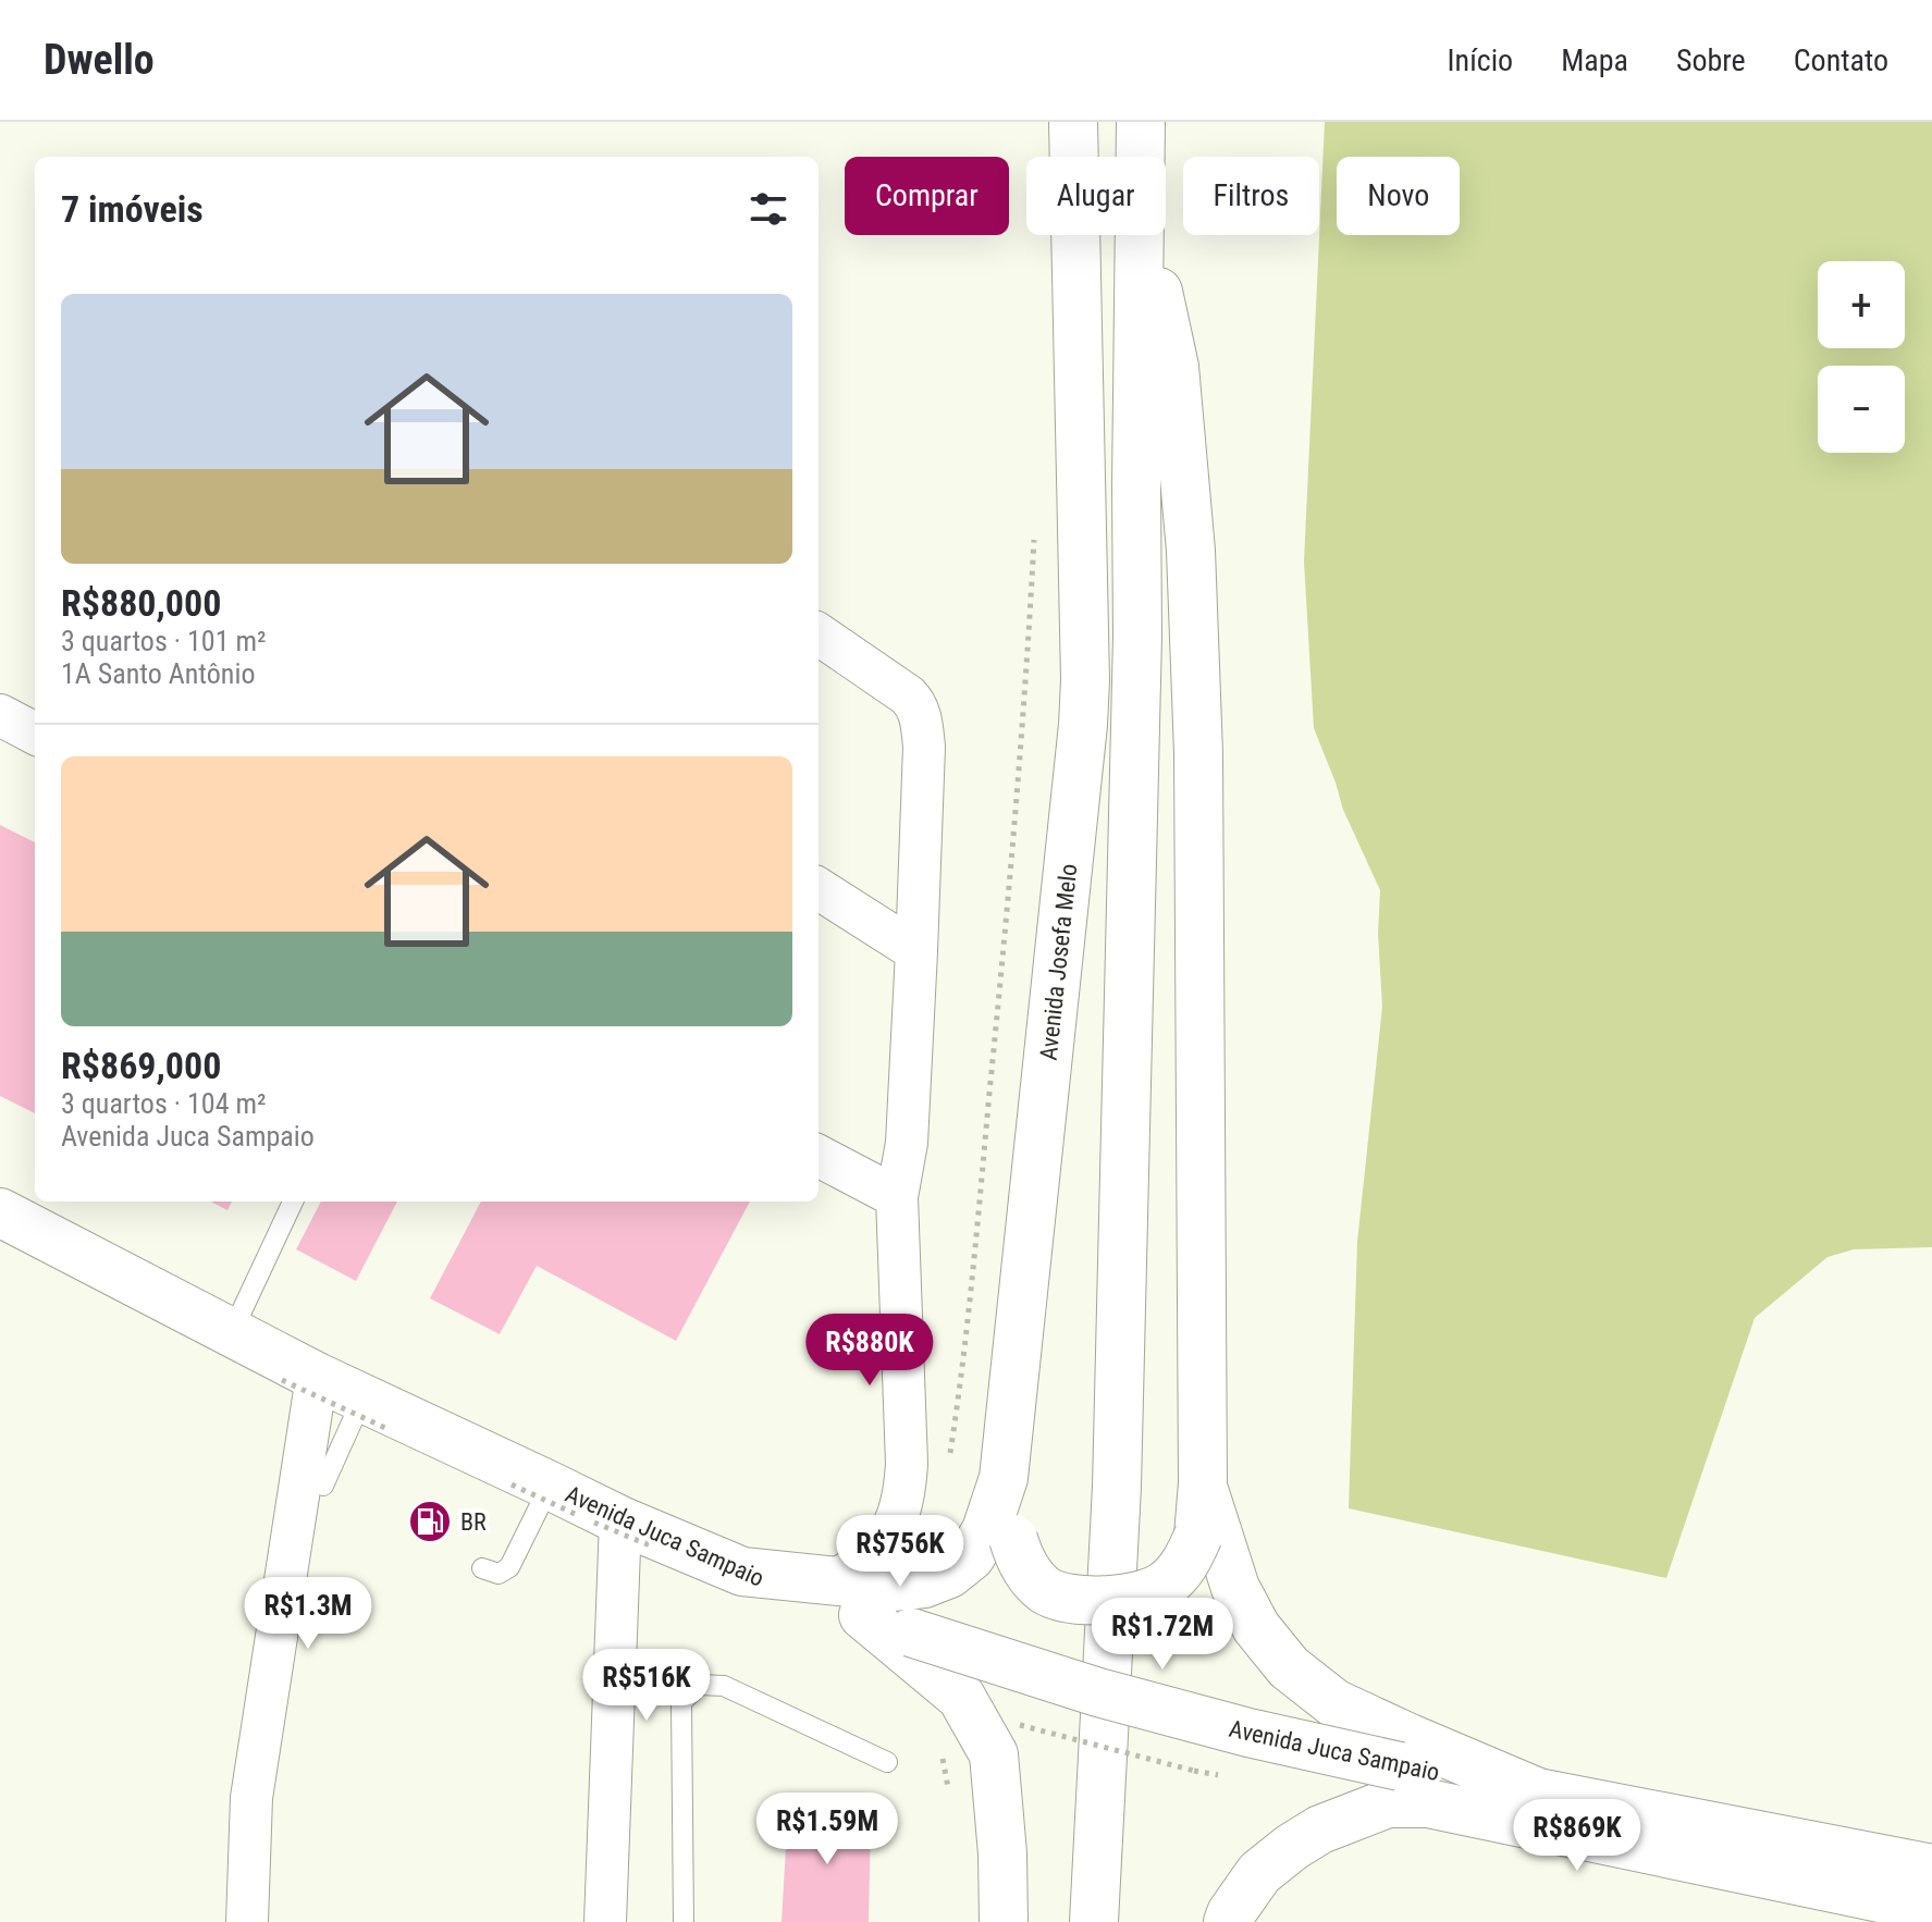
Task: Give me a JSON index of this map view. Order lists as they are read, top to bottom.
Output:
{
  "streets": {
    "main road": ["Avenida Josefa Melo", "Avenida Juca Sampaio"]
  },
  "crossings": [
    ["Avenida Josefa Melo", "Avenida Juca Sampaio"]
  ],
  "places": {
    "fuel station": ["BR"]
  },
  "page": {
    "header": "Dwello",
    "nav": [
      "Início",
      "Mapa",
      "Sobre",
      "Contato"
    ],
    "chip": [
      "Comprar",
      "Alugar",
      "Filtros",
      "Novo"
    ],
    "heading": "7 imóveis",
    "map_buttons": ["+", "−"],
    "list": [
      {
        "name": "R$880,000",
        "note": "3 quartos · 101 m² · 1A Santo Antônio"
      },
      {
        "name": "R$869,000",
        "note": "3 quartos · 104 m² · Avenida Juca Sampaio"
      }
    ],
    "price": [
      "R$880K",
      "R$756K",
      "R$1.3M",
      "R$1.72M",
      "R$516K",
      "R$1.59M",
      "R$869K"
    ]
  }
}
